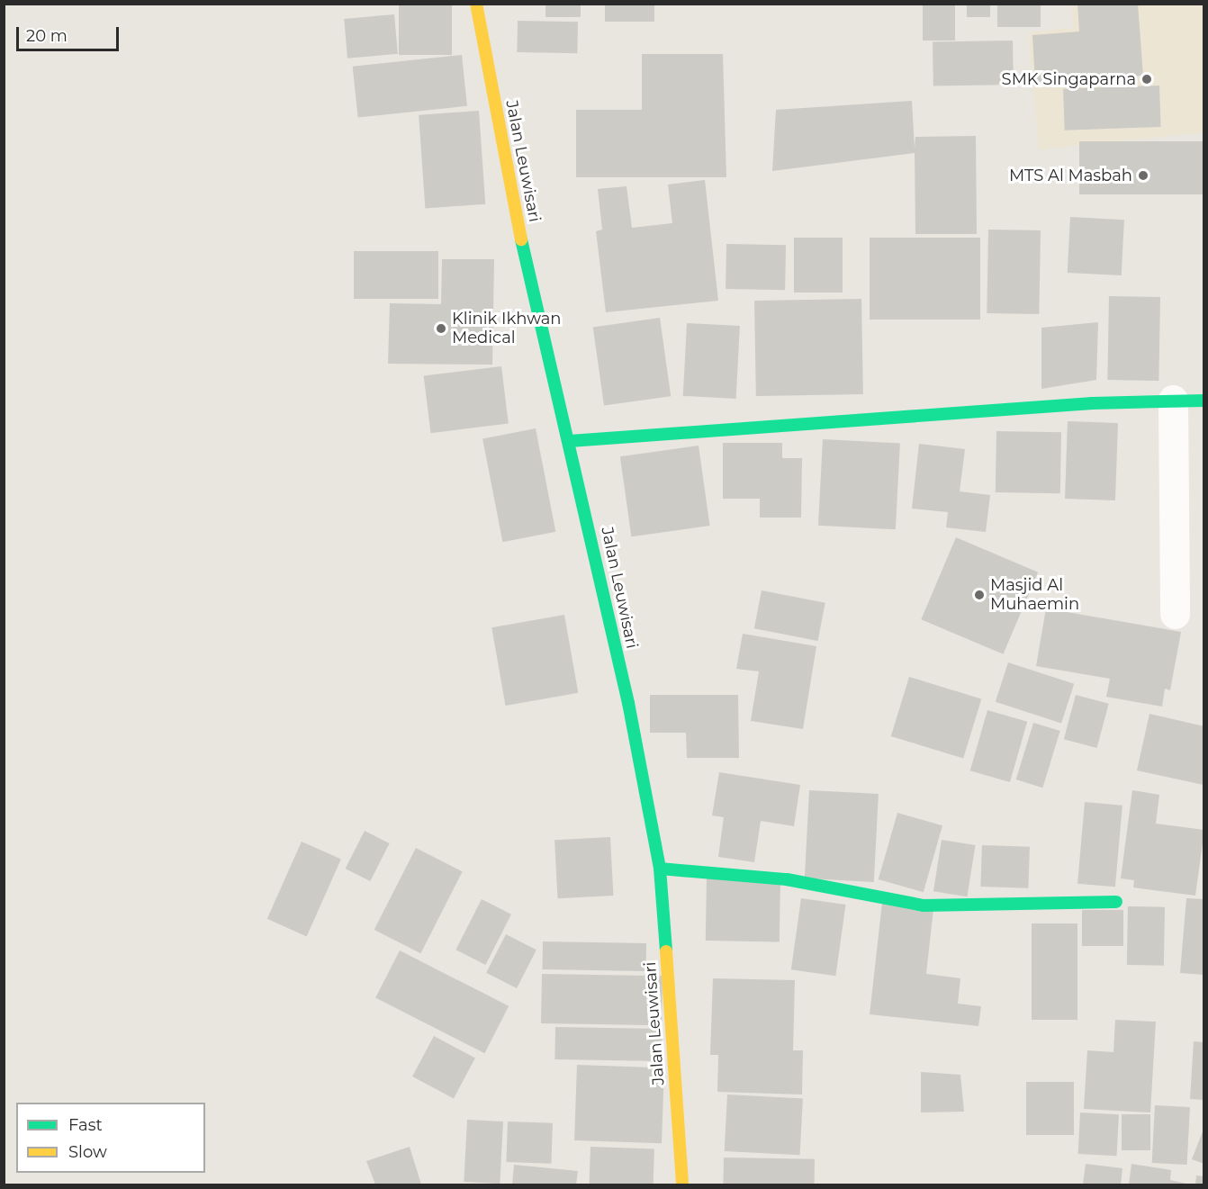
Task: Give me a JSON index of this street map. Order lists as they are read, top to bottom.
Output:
{
  "streets": {
    "main road": ["Jalan Leuwisari"]
  },
  "places": [
    "SMK Singaparna",
    "MTS Al Masbah",
    "Klinik Ikhwan Medical",
    "Masjid Al Muhaemin"
  ],
  "legend": ["Fast", "Slow"],
  "scale_bar": "20 m"
}
